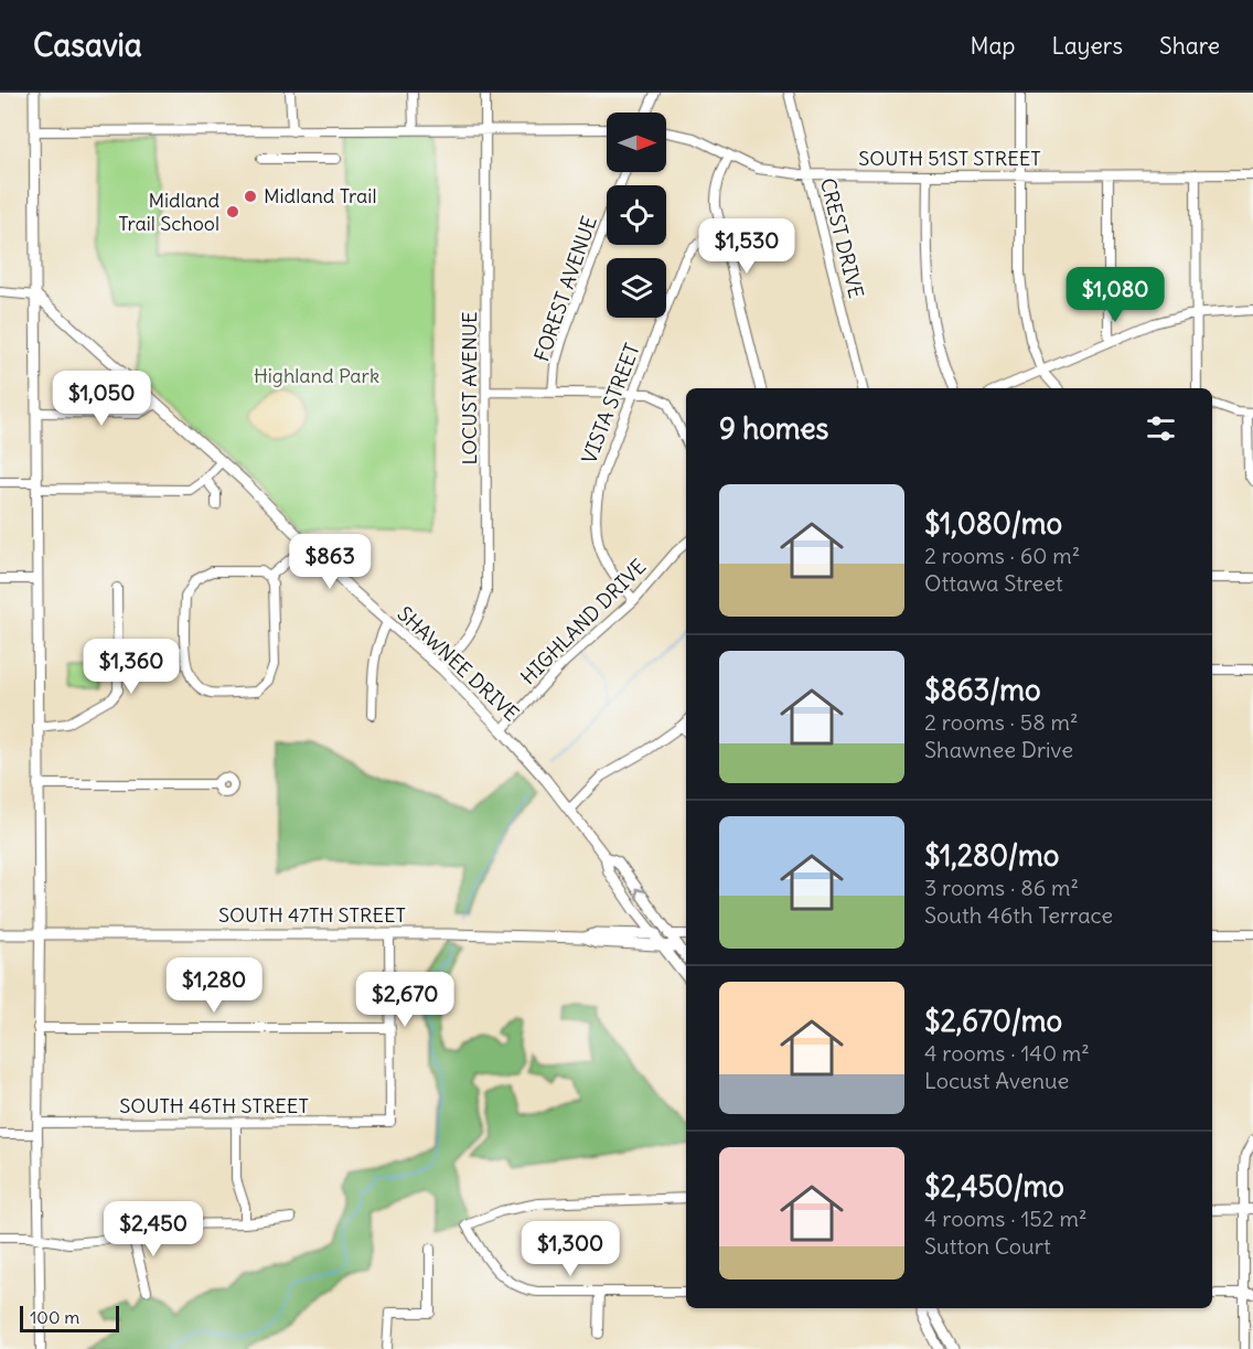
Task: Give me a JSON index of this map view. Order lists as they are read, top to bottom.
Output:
{
  "streets": {
    "main road": ["SHAWNEE DRIVE", "SOUTH 47TH STREET"],
    "street": [
      "SOUTH 51ST STREET",
      "CREST DRIVE",
      "FOREST AVENUE",
      "LOCUST AVENUE",
      "VISTA STREET",
      "HIGHLAND DRIVE",
      "SOUTH 46TH STREET"
    ]
  },
  "crossings": [
    ["SOUTH 51ST STREET", "CREST DRIVE"],
    ["LOCUST AVENUE", "SHAWNEE DRIVE"],
    ["VISTA STREET", "HIGHLAND DRIVE"],
    ["HIGHLAND DRIVE", "SHAWNEE DRIVE"],
    ["SHAWNEE DRIVE", "SOUTH 47TH STREET"]
  ],
  "parks": ["Highland Park"],
  "places": ["Midland Trail", "Midland Trail School"],
  "scale_bar": "100 m",
  "north": "right",
  "page": {
    "header": "Casavia",
    "nav": ["Map", "Layers", "Share"],
    "price": [
      "$1,530",
      "$1,080",
      "$1,050",
      "$863",
      "$1,360",
      "$1,280",
      "$2,670",
      "$2,450",
      "$1,300"
    ],
    "heading": "9 homes",
    "list": [
      {
        "name": "$1,080/mo",
        "note": "2 rooms · 60 m² · Ottawa Street"
      },
      {
        "name": "$863/mo",
        "note": "2 rooms · 58 m² · Shawnee Drive"
      },
      {
        "name": "$1,280/mo",
        "note": "3 rooms · 86 m² · South 46th Terrace"
      },
      {
        "name": "$2,670/mo",
        "note": "4 rooms · 140 m² · Locust Avenue"
      },
      {
        "name": "$2,450/mo",
        "note": "4 rooms · 152 m² · Sutton Court"
      }
    ],
    "scale": "100 m"
  }
}
